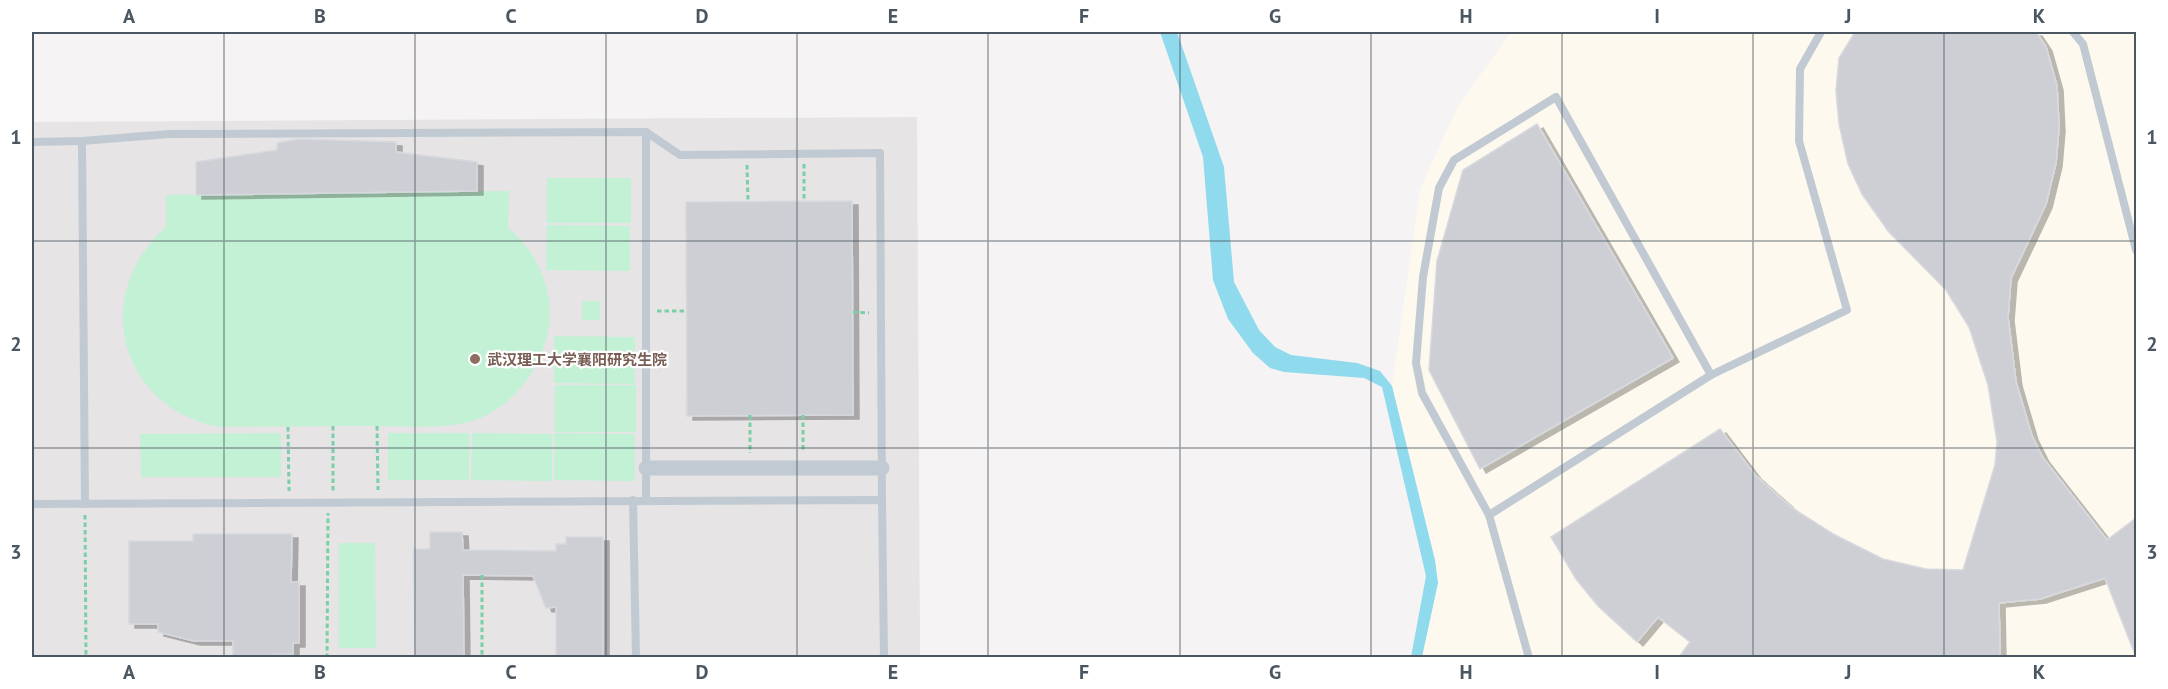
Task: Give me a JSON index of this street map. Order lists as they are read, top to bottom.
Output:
{
  "places": ["武汉理工大学襄阳研究生院"],
  "grid": {
    "columns": [
      "A",
      "B",
      "C",
      "D",
      "E",
      "F",
      "G",
      "H",
      "I",
      "J",
      "K"
    ],
    "rows": ["1", "2", "3"]
  }
}
